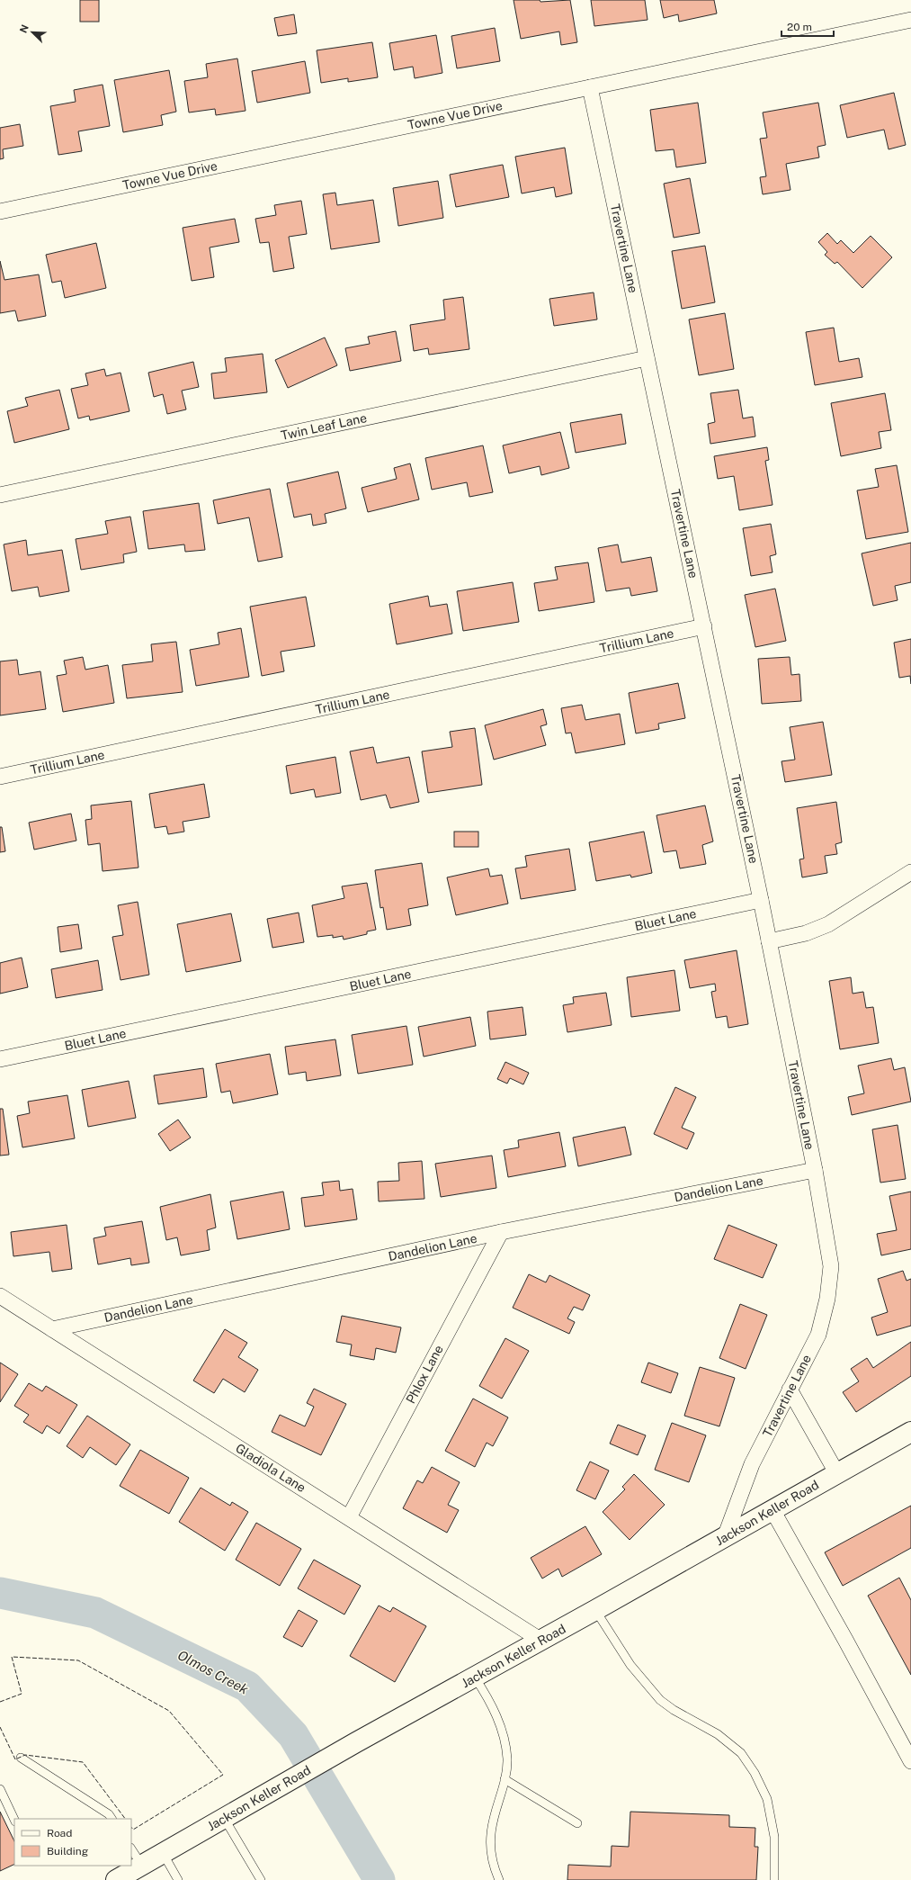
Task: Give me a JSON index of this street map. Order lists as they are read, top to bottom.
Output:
{
  "streets": {
    "main road": ["Jackson Keller Road"],
    "street": [
      "Towne Vue Drive",
      "Travertine Lane",
      "Twin Leaf Lane",
      "Trillium Lane",
      "Bluet Lane",
      "Dandelion Lane",
      "Phlox Lane",
      "Gladiola Lane"
    ]
  },
  "crossings": [
    ["Towne Vue Drive", "Travertine Lane"],
    ["Travertine Lane", "Twin Leaf Lane"],
    ["Travertine Lane", "Trillium Lane"],
    ["Travertine Lane", "Bluet Lane"],
    ["Travertine Lane", "Dandelion Lane"],
    ["Travertine Lane", "Jackson Keller Road"],
    ["Dandelion Lane", "Phlox Lane"],
    ["Dandelion Lane", "Gladiola Lane"],
    ["Phlox Lane", "Gladiola Lane"],
    ["Gladiola Lane", "Jackson Keller Road"]
  ],
  "water": ["Olmos Creek"],
  "legend": ["Road", "Building"],
  "scale_bar": "20 m",
  "north": "top left"
}
